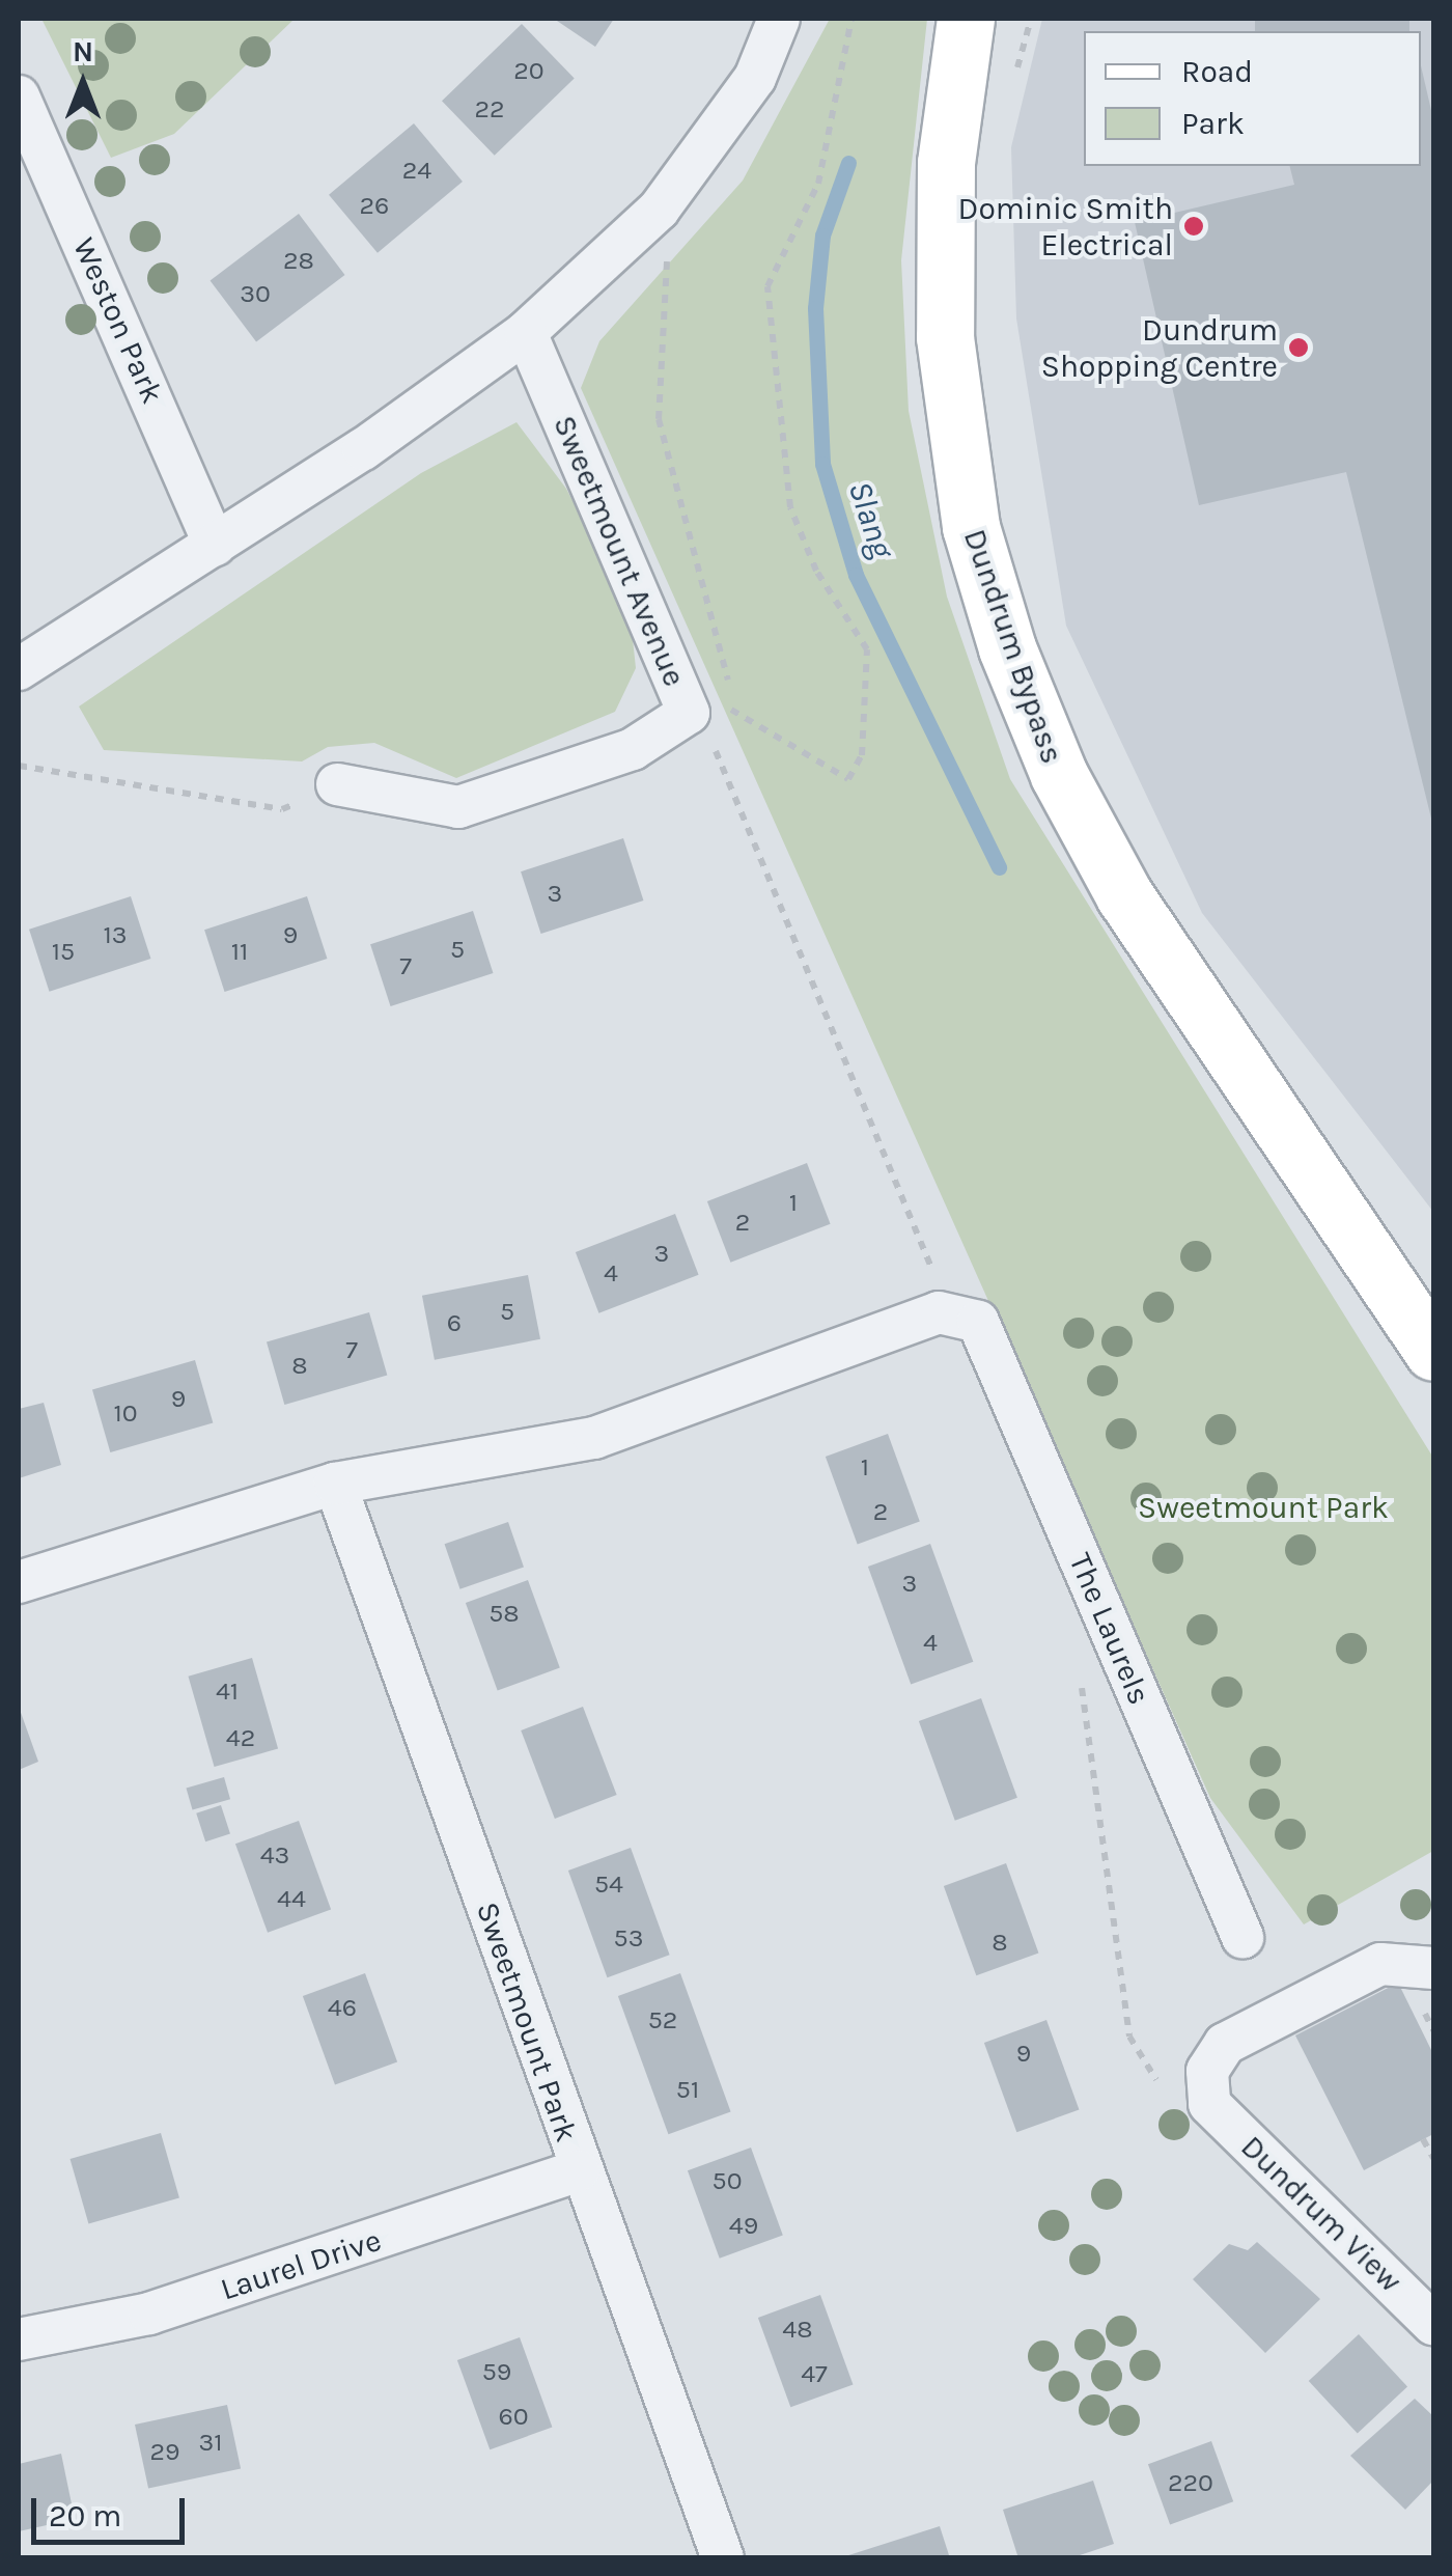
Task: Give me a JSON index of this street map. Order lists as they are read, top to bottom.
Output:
{
  "streets": {
    "main road": ["Dundrum Bypass"],
    "street": [
      "Weston Park",
      "Sweetmount Avenue",
      "The Laurels",
      "Sweetmount Park",
      "Dundrum View",
      "Laurel Drive"
    ]
  },
  "crossings": [
    ["Sweetmount Park", "Laurel Drive"]
  ],
  "water": ["Slang"],
  "parks": ["Sweetmount Park"],
  "places": ["Dominic Smith Electrical", "Dundrum Shopping Centre"],
  "house_numbers": [
    "20",
    "22",
    "24",
    "26",
    "28",
    "30",
    "3",
    "13",
    "9",
    "5",
    "15",
    "11",
    "7",
    "1",
    "2",
    "3",
    "4",
    "5",
    "6",
    "7",
    "8",
    "9",
    "10",
    "1",
    "2",
    "3",
    "58",
    "4",
    "41",
    "42",
    "43",
    "54",
    "44",
    "53",
    "8",
    "46",
    "52",
    "9",
    "51",
    "50",
    "49",
    "48",
    "59",
    "47",
    "60",
    "31",
    "29",
    "220"
  ],
  "legend": ["Road", "Park"],
  "scale_bar": "20 m",
  "north": "top"
}
